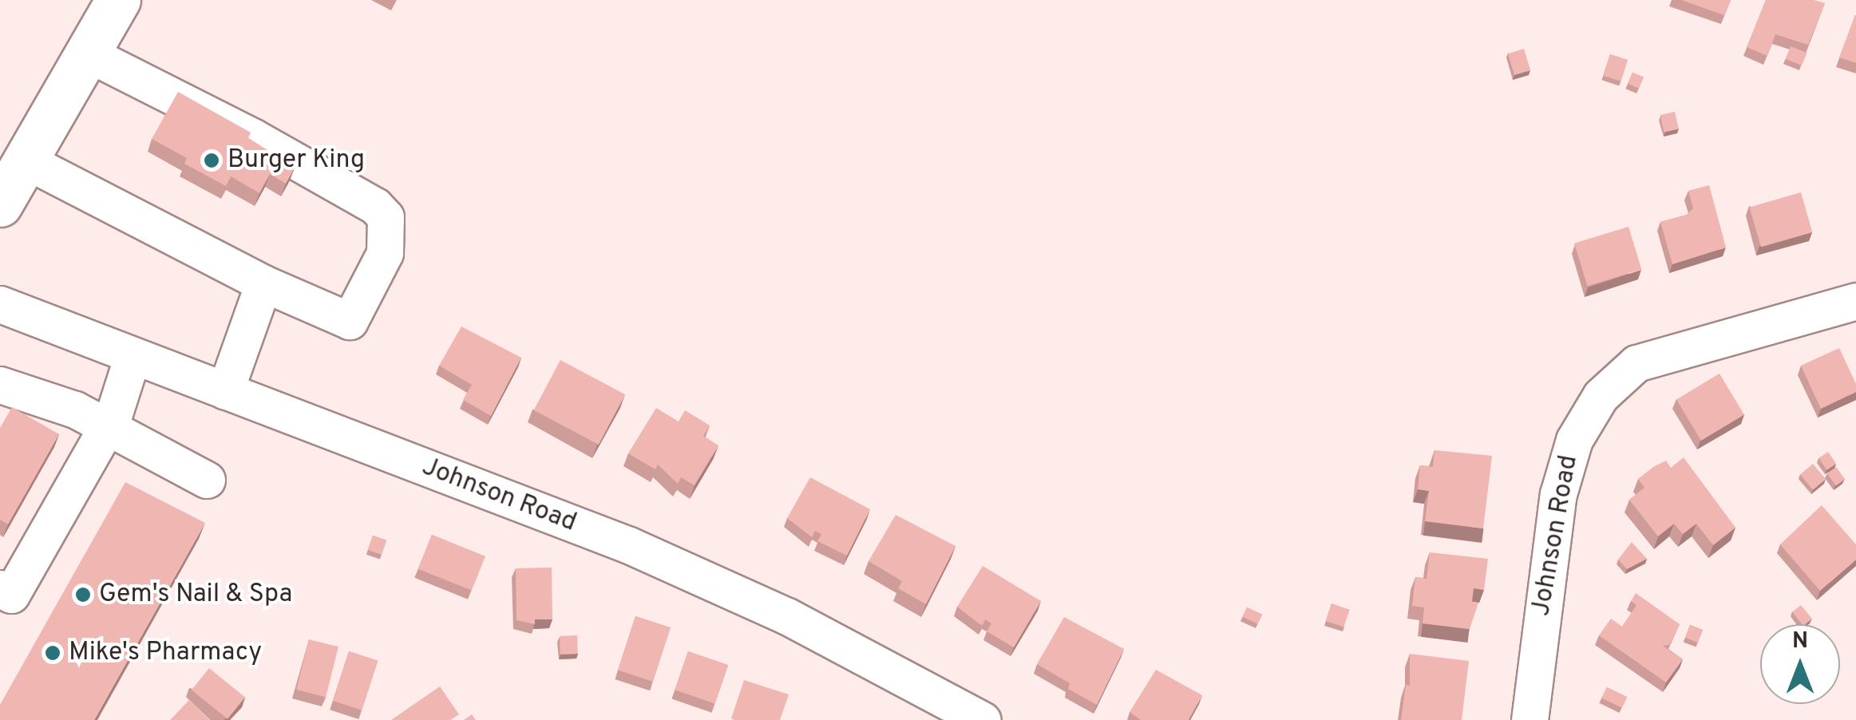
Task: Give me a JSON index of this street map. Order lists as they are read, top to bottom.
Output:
{
  "streets": {
    "street": ["Johnson Road"]
  },
  "places": ["Burger King", "Gem's Nail & Spa", "Mike's Pharmacy"],
  "north": "top"
}
